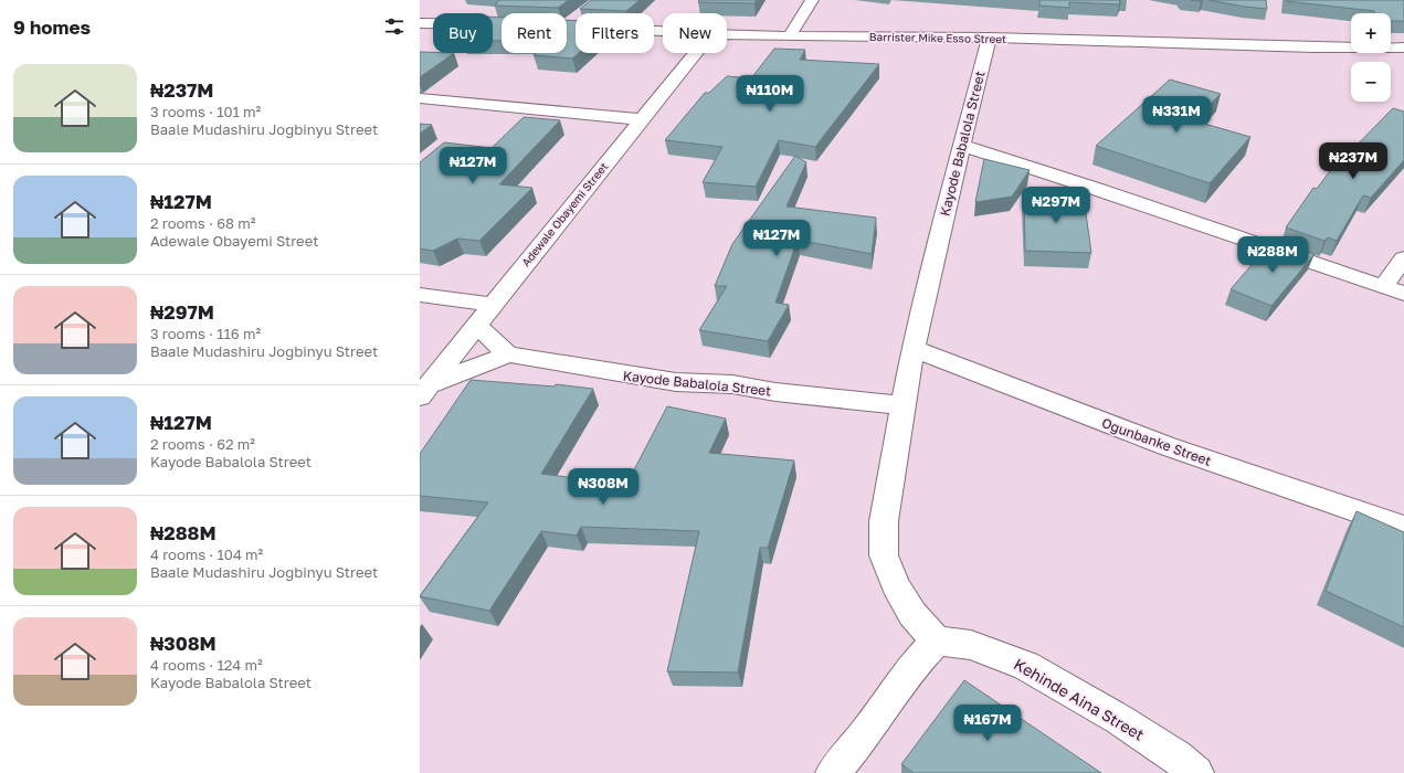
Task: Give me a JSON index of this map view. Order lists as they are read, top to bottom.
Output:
{
  "streets": {
    "street": [
      "Barrister Mike Esso Street",
      "Kayode Babalola Street",
      "Adewale Obayemi Street",
      "Ogunbanke Street",
      "Kehinde Aina Street"
    ]
  },
  "crossings": [
    ["Barrister Mike Esso Street", "Kayode Babalola Street"],
    ["Kayode Babalola Street", "Ogunbanke Street"],
    ["Kayode Babalola Street", "Kehinde Aina Street"]
  ],
  "page": {
    "heading": "9 homes",
    "map_buttons": ["+", "−"],
    "chip": [
      "Buy",
      "Rent",
      "Filters",
      "New"
    ],
    "list": [
      {
        "name": "₦237M",
        "note": "3 rooms · 101 m² · Baale Mudashiru Jogbinyu Street"
      },
      {
        "name": "₦127M",
        "note": "2 rooms · 68 m² · Adewale Obayemi Street"
      },
      {
        "name": "₦297M",
        "note": "3 rooms · 116 m² · Baale Mudashiru Jogbinyu Street"
      },
      {
        "name": "₦127M",
        "note": "2 rooms · 62 m² · Kayode Babalola Street"
      },
      {
        "name": "₦288M",
        "note": "4 rooms · 104 m² · Baale Mudashiru Jogbinyu Street"
      },
      {
        "name": "₦308M",
        "note": "4 rooms · 124 m² · Kayode Babalola Street"
      }
    ],
    "price": [
      "₦110M",
      "₦331M",
      "₦237M",
      "₦127M",
      "₦297M",
      "₦127M",
      "₦288M",
      "₦308M",
      "₦167M"
    ]
  }
}
